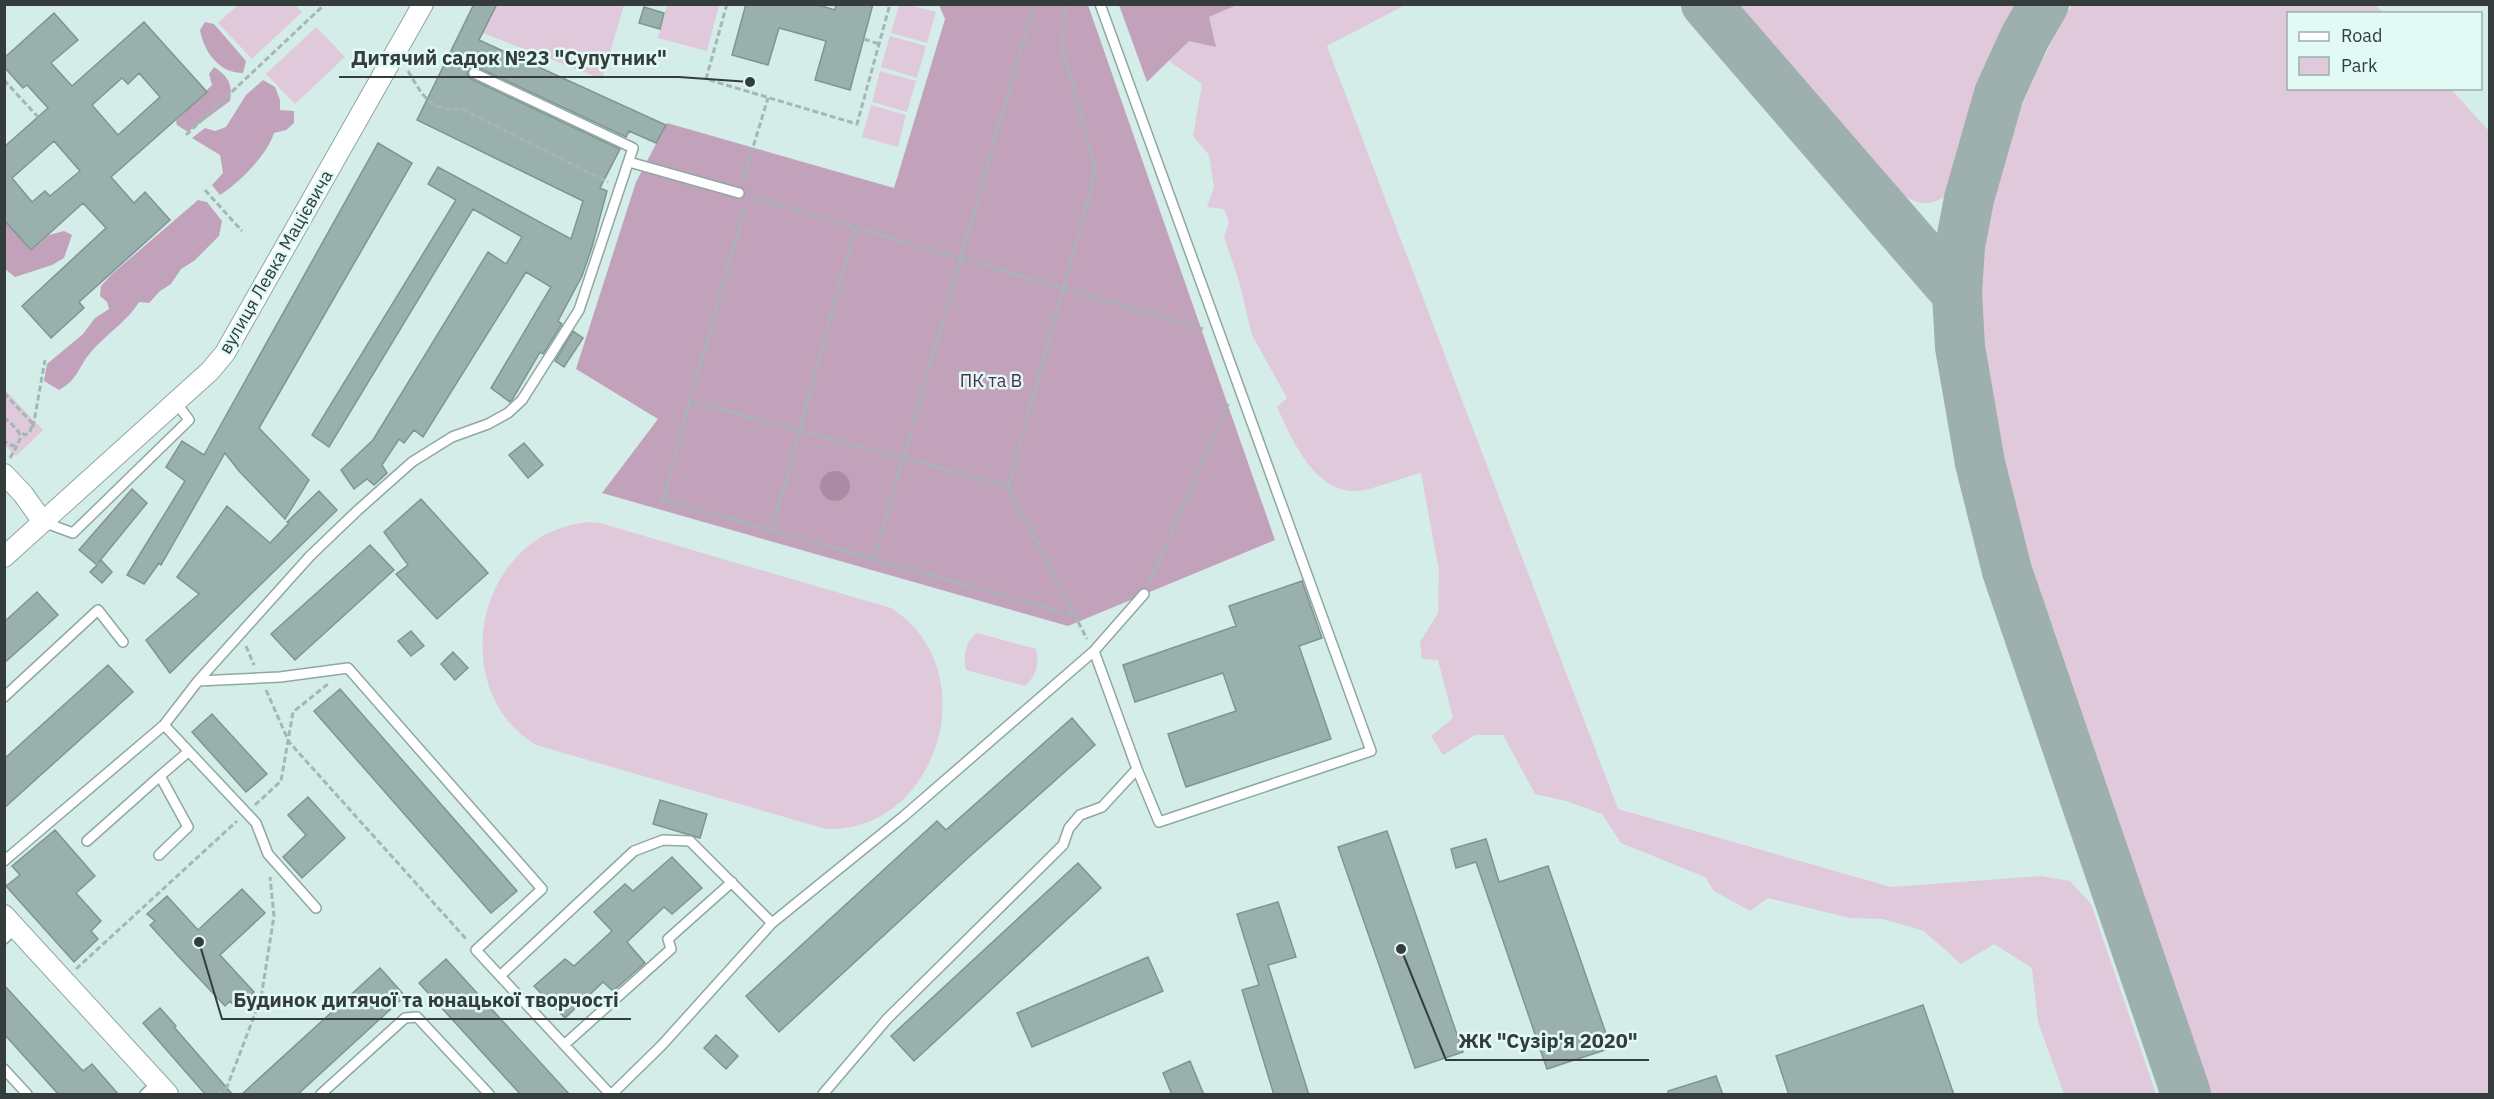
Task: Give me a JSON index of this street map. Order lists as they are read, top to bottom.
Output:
{
  "streets": {
    "street": ["вулиця Левка Мацієвича"]
  },
  "parks": ["ПК та В"],
  "places": ["Дитячий садок №23 \"Супутник\"", "Будинок дитячої та юнацької творчості", "ЖК \"Сузір'я 2020\""],
  "legend": ["Road", "Park"]
}
